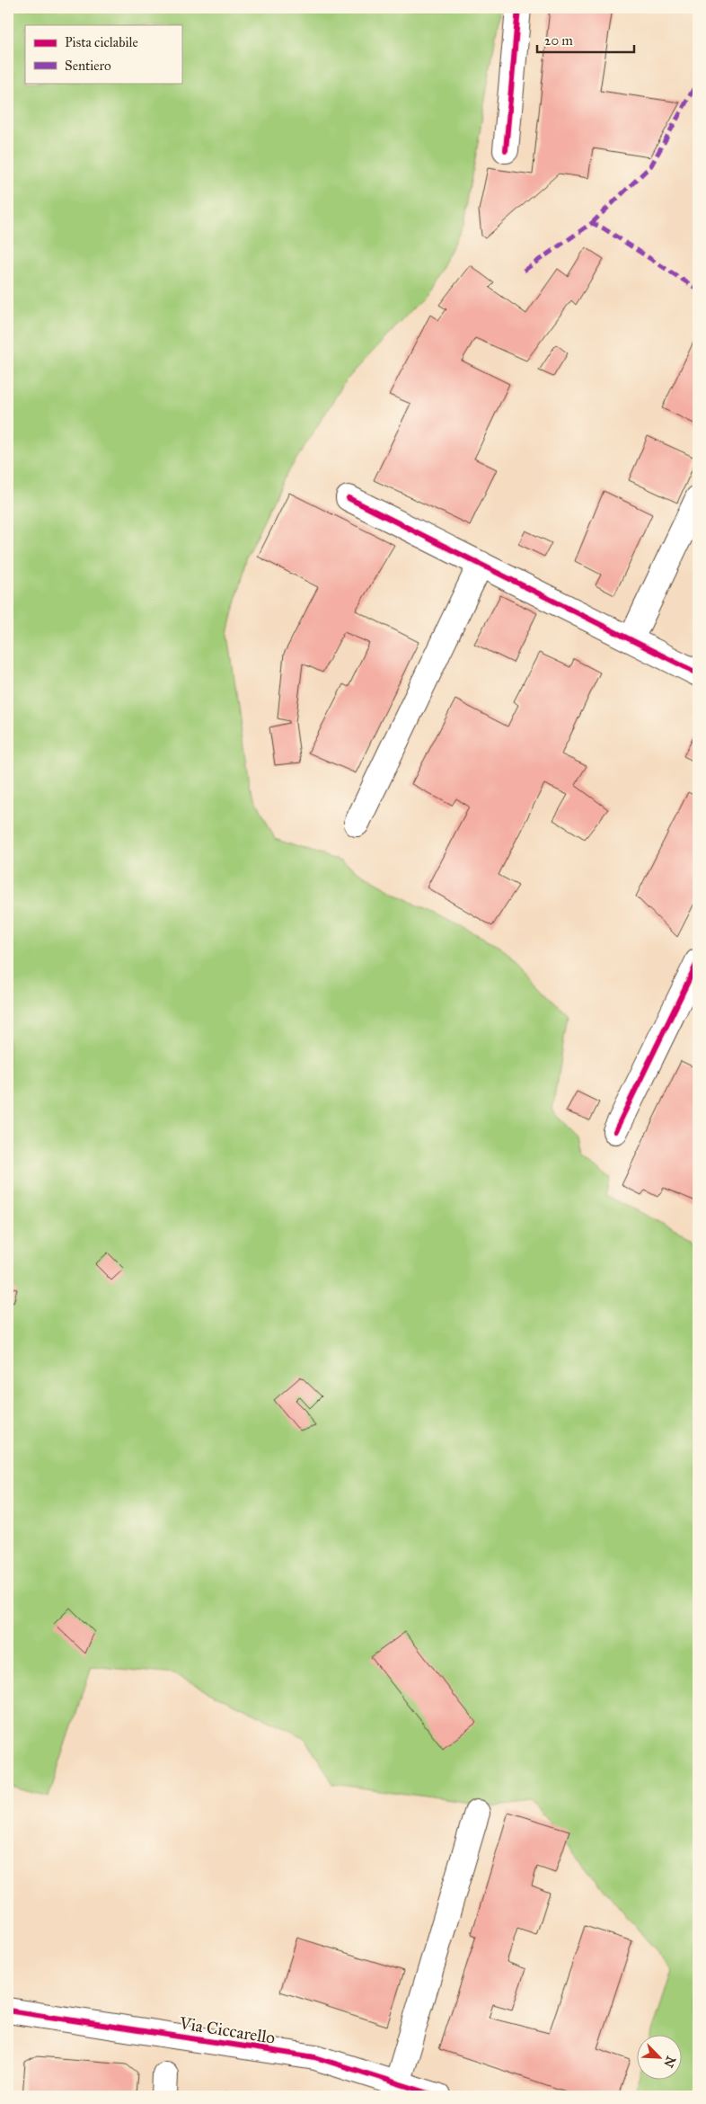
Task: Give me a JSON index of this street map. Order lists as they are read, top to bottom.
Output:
{
  "streets": {
    "street": ["Via Ciccarello"]
  },
  "legend": ["Pista ciclabile", "Sentiero"],
  "scale_bar": "20 m",
  "north": "bottom right"
}
